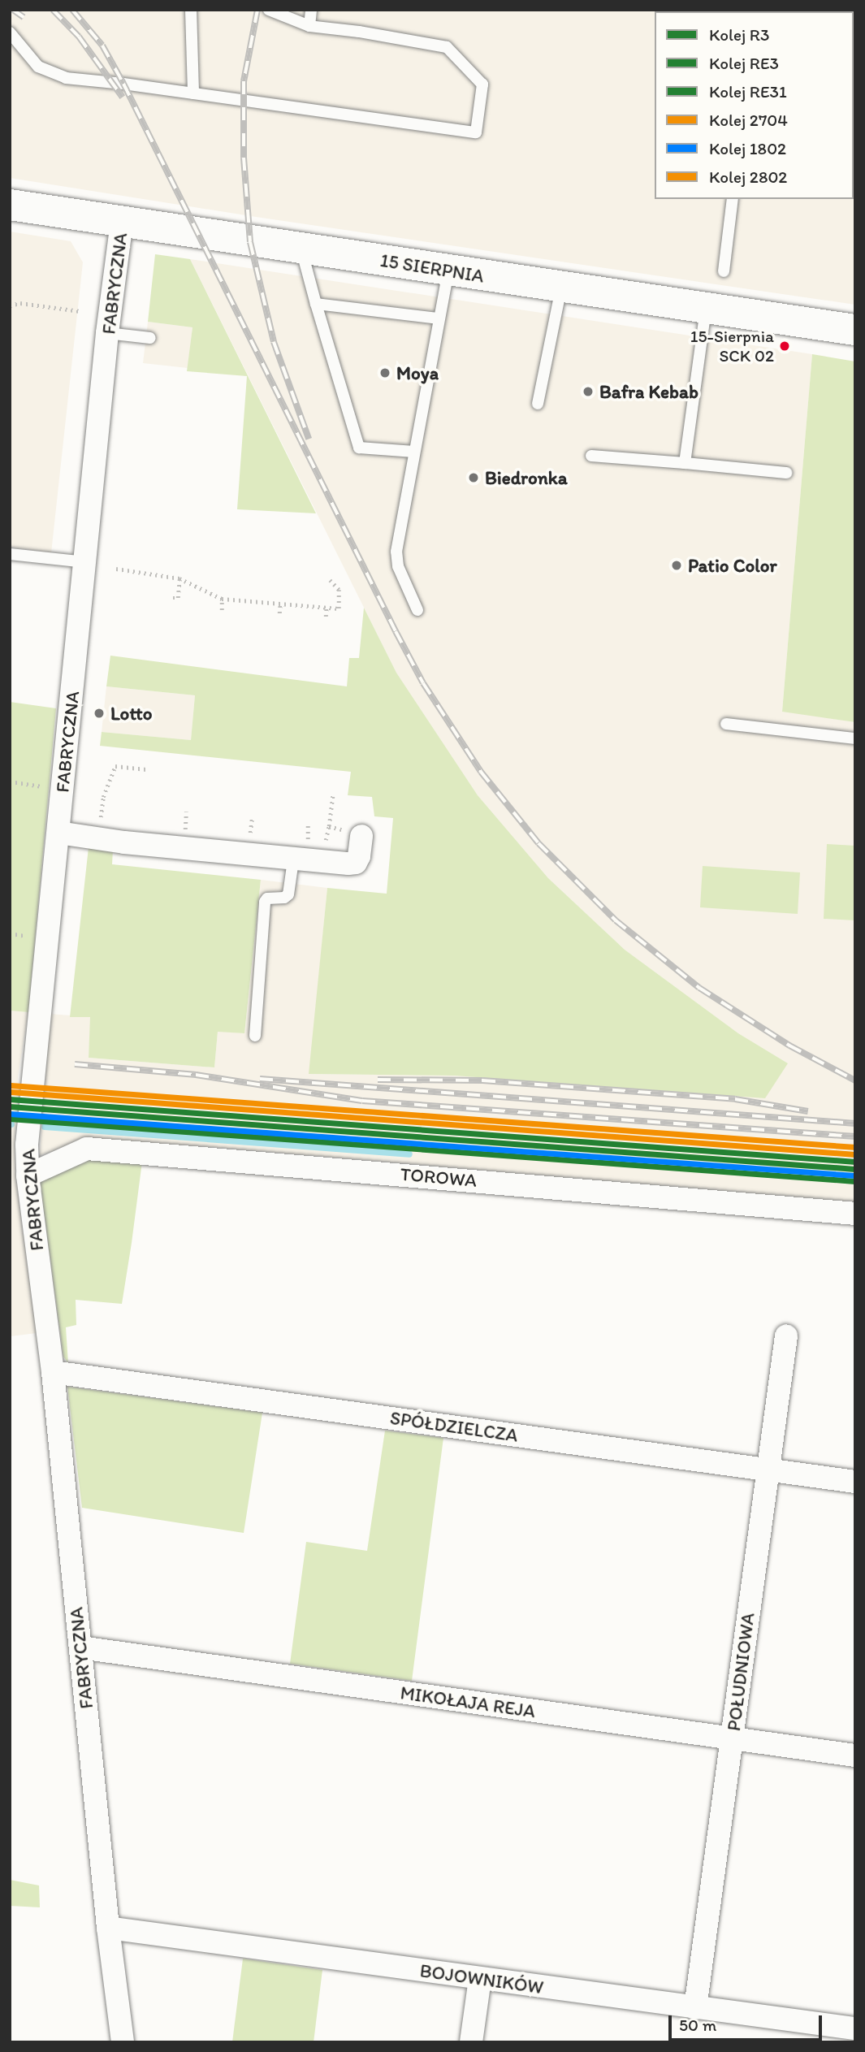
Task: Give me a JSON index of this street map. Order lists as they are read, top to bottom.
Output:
{
  "streets": {
    "main road": ["15 SIERPNIA"],
    "street": [
      "FABRYCZNA",
      "TOROWA",
      "SPÓŁDZIELCZA",
      "POŁUDNIOWA",
      "MIKOŁAJA REJA",
      "BOJOWNIKÓW"
    ]
  },
  "crossings": [
    ["15 SIERPNIA", "FABRYCZNA"],
    ["FABRYCZNA", "TOROWA"],
    ["FABRYCZNA", "SPÓŁDZIELCZA"],
    ["FABRYCZNA", "MIKOŁAJA REJA"],
    ["FABRYCZNA", "BOJOWNIKÓW"],
    ["SPÓŁDZIELCZA", "POŁUDNIOWA"],
    ["POŁUDNIOWA", "MIKOŁAJA REJA"],
    ["POŁUDNIOWA", "BOJOWNIKÓW"]
  ],
  "places": [
    "15-Sierpnia SCK 02",
    "Moya",
    "Bafra Kebab",
    "Biedronka",
    "Patio Color",
    "Lotto"
  ],
  "lines": [
    "rail line 2802",
    "rail line 2704",
    "rail line R3",
    "rail line RE31",
    "rail line 1802",
    "rail line RE3"
  ],
  "legend": [
    "Kolej R3",
    "Kolej RE3",
    "Kolej RE31",
    "Kolej 2704",
    "Kolej 1802",
    "Kolej 2802"
  ],
  "scale_bar": "50 m"
}
